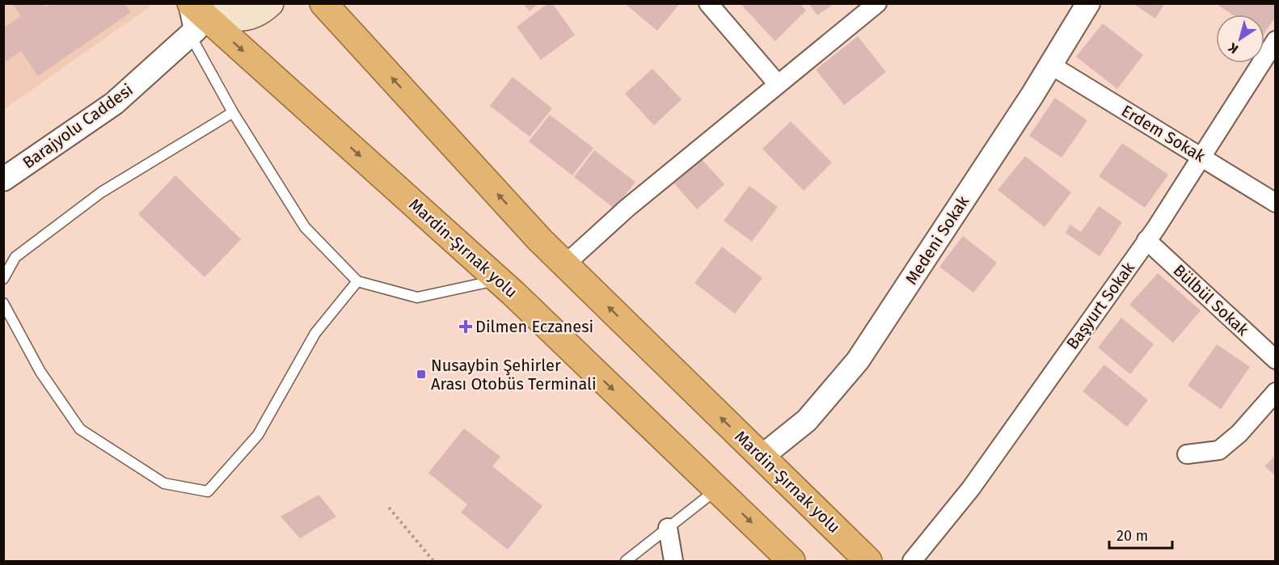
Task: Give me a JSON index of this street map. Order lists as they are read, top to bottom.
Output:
{
  "streets": {
    "highway": ["Mardin-Şırnak yolu"],
    "street": [
      "Barajyolu Caddesi",
      "Erdem Sokak",
      "Medeni Sokak",
      "Bülbül Sokak",
      "Başyurt Sokak"
    ]
  },
  "crossings": [
    ["Erdem Sokak", "Medeni Sokak"],
    ["Erdem Sokak", "Başyurt Sokak"],
    ["Medeni Sokak", "Mardin-Şırnak yolu"],
    ["Bülbül Sokak", "Başyurt Sokak"]
  ],
  "places": {
    "health": ["Dilmen Eczanesi"],
    "transit": ["Nusaybin Şehirler Arası Otobüs Terminali"]
  },
  "scale_bar": "20 m",
  "north": "bottom left"
}
